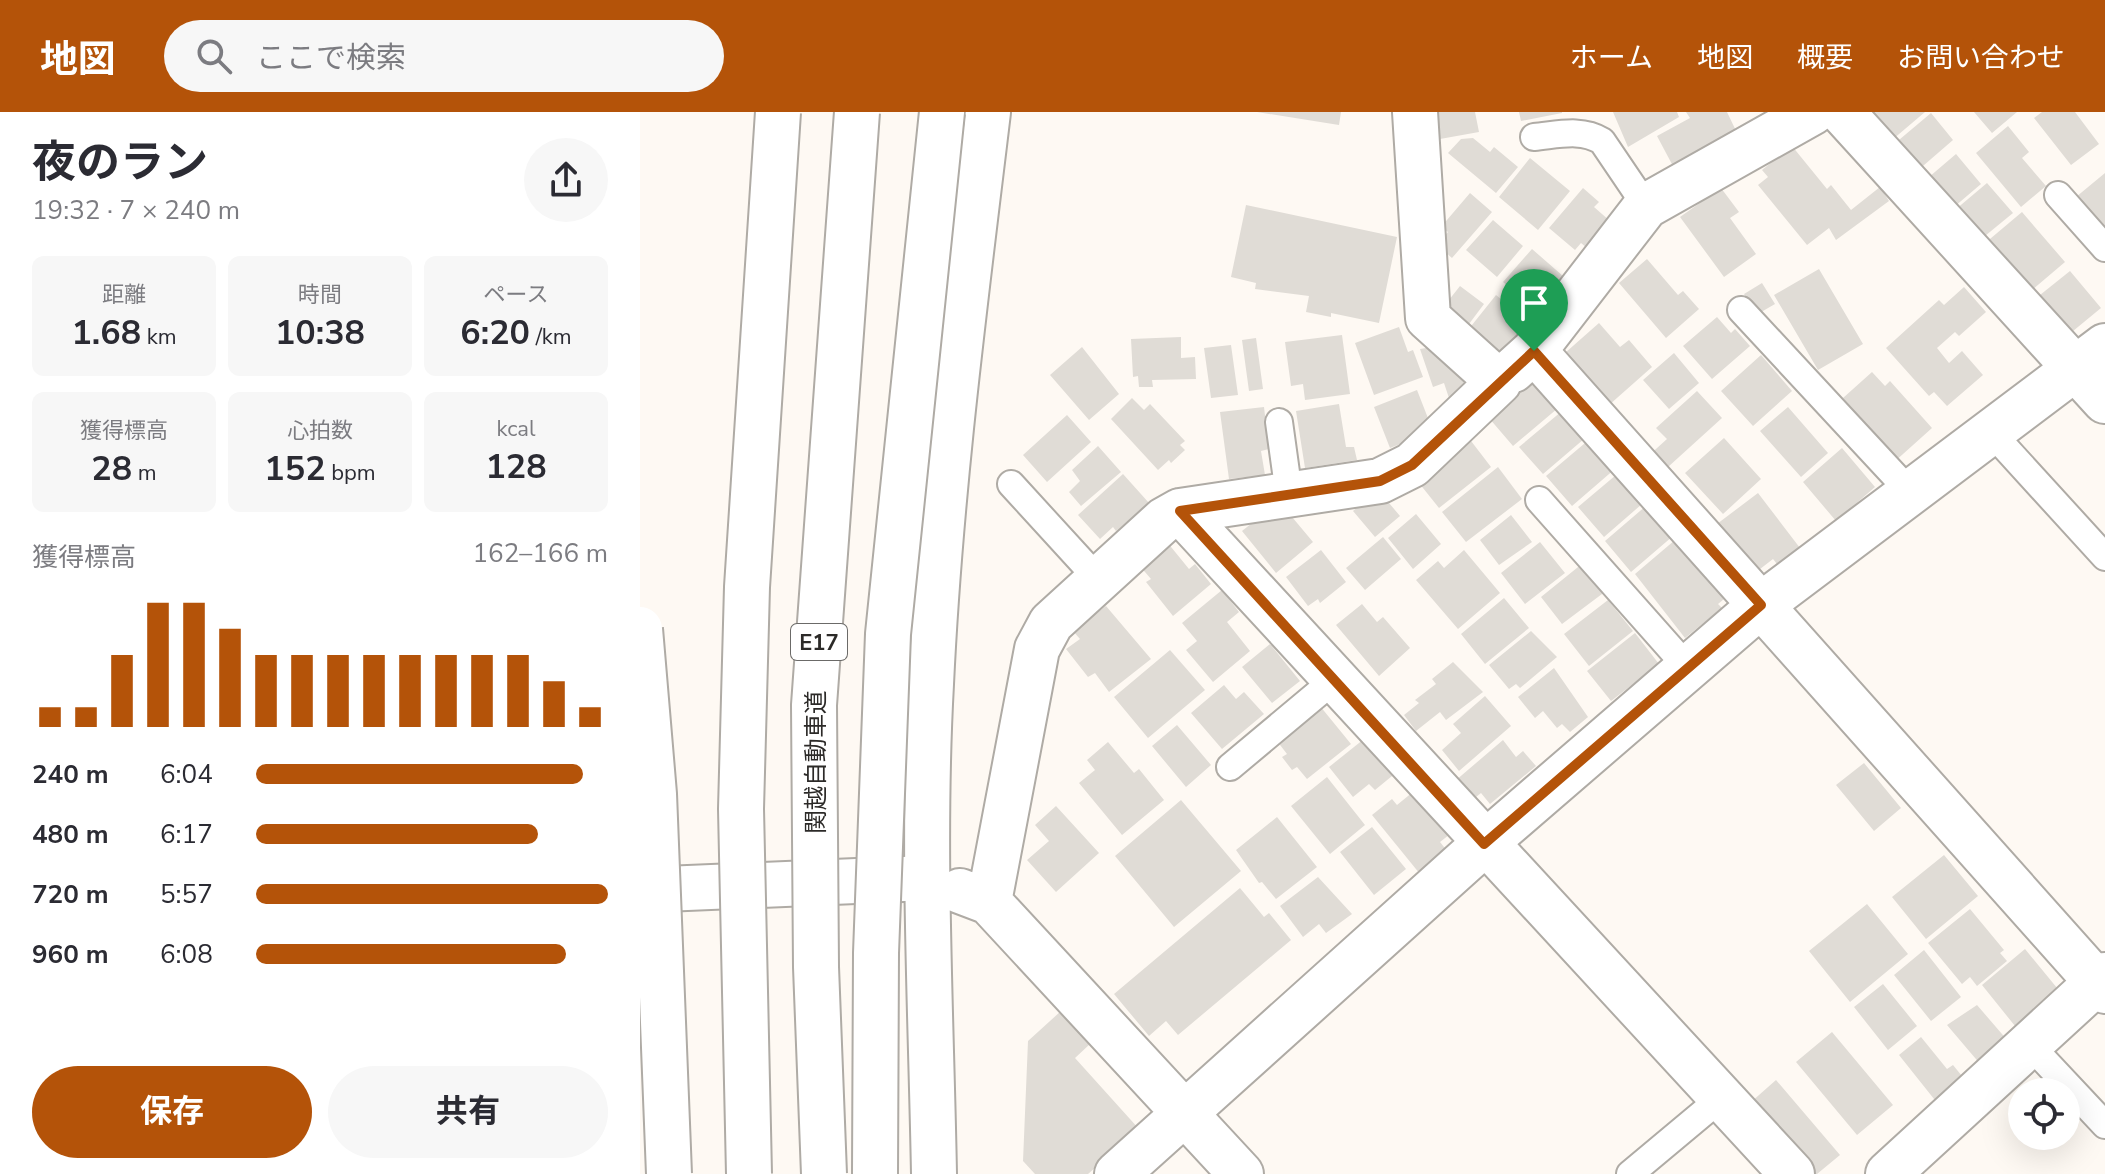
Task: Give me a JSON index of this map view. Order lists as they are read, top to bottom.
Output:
{
  "streets": {
    "main road": ["E17", "関越自動車道"]
  },
  "page": {
    "header": "地図",
    "search": "ここで検索",
    "nav": [
      "ホーム",
      "地図",
      "概要",
      "お問い合わせ"
    ],
    "heading": ["夜のラン", "19:32 · 7 × 240 m"],
    "stats": [
      ["距離", "1.68 km"],
      ["時間", "10:38"],
      ["ペース", "6:20 /km"],
      ["獲得標高", "28 m"],
      ["心拍数", "152 bpm"],
      ["kcal", "128"]
    ],
    "chart": ["獲得標高", "162–166 m"],
    "list": [
      {
        "name": "240 m",
        "note": "6:04"
      },
      {
        "name": "480 m",
        "note": "6:17"
      },
      {
        "name": "720 m",
        "note": "5:57"
      },
      {
        "name": "960 m",
        "note": "6:08"
      }
    ],
    "buttons": ["保存", "共有"]
  }
}
